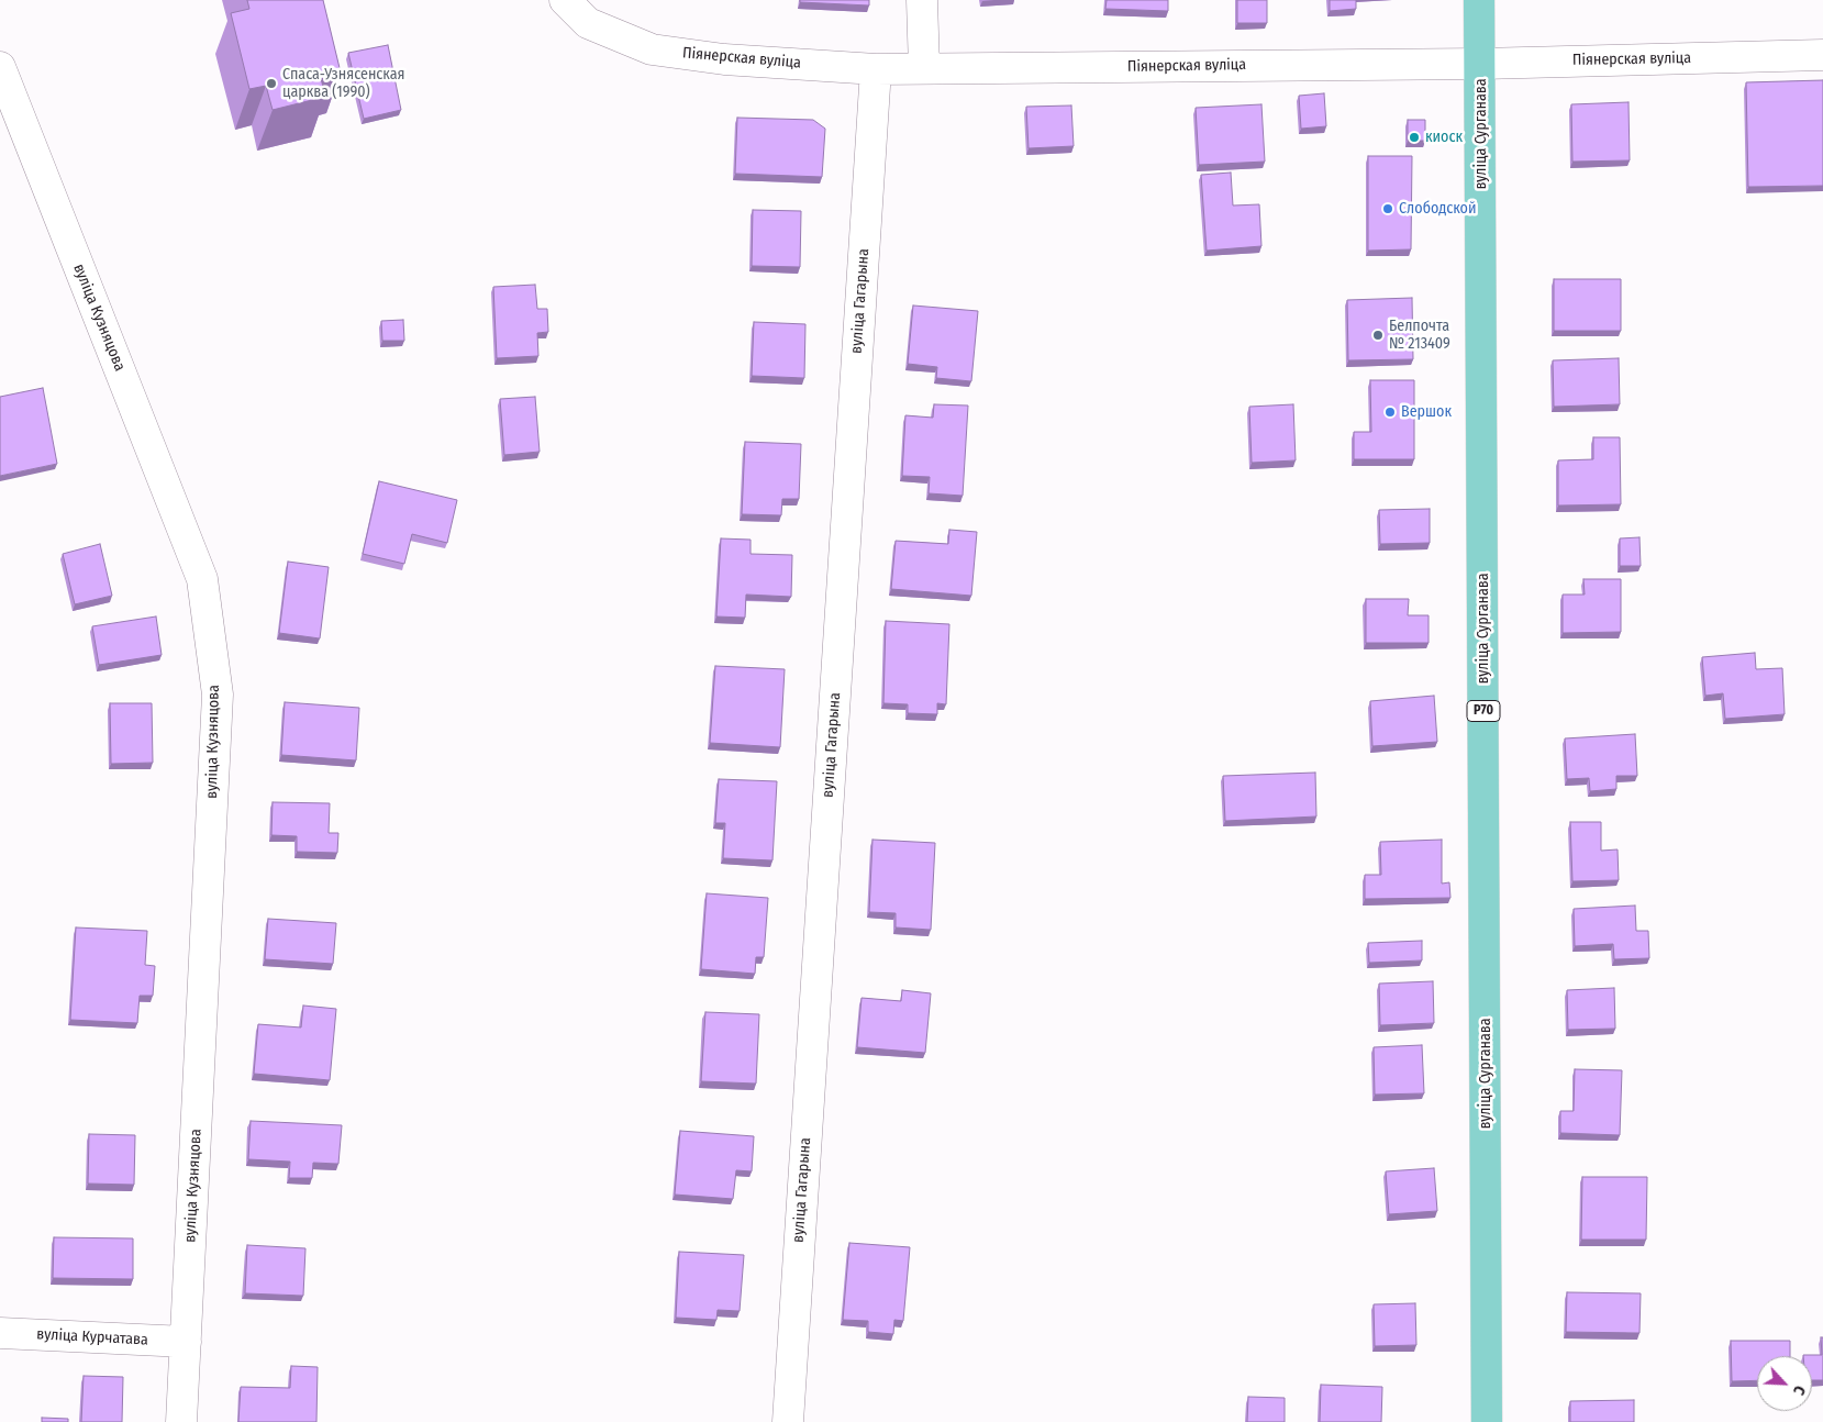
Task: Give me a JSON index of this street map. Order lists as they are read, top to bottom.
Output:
{
  "streets": {
    "main road": ["вуліца Сурганава", "Р70"],
    "street": [
      "Піянерская вуліца",
      "вуліца Гагарына",
      "вуліца Кузняцова",
      "вуліца Курчатава"
    ]
  },
  "crossings": [
    ["Піянерская вуліца", "вуліца Сурганава"],
    ["Піянерская вуліца", "вуліца Гагарына"],
    ["вуліца Кузняцова", "вуліца Курчатава"]
  ],
  "places": [
    "Спаса-Узнясенская царква (1990)",
    "киоск",
    "Слободской",
    "Белпочта № 213409",
    "Вершок"
  ],
  "north": "bottom right"
}
